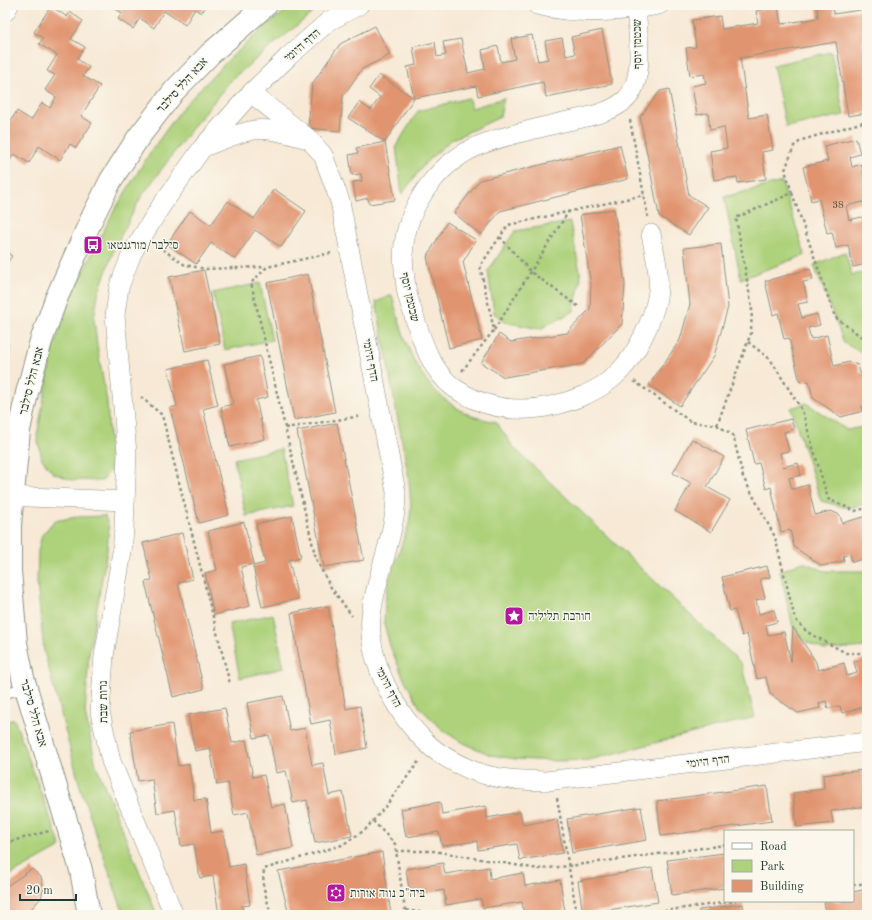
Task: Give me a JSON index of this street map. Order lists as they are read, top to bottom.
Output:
{
  "streets": {
    "street": [
      "שכטמן יוסף",
      "הדף היומי",
      "אבא הלל סילבר",
      "נרות שבת"
    ]
  },
  "crossings": [
    ["הדף היומי", "נרות שבת"]
  ],
  "places": {
    "bus stop": ["סילבר/מורגנטאו"],
    "place": ["חורבת תליליה"],
    "synagogue": ["ביה\"כ נווה אורות"]
  },
  "house_numbers": ["38"],
  "legend": ["Road", "Park", "Building"],
  "scale_bar": "20 m"
}
